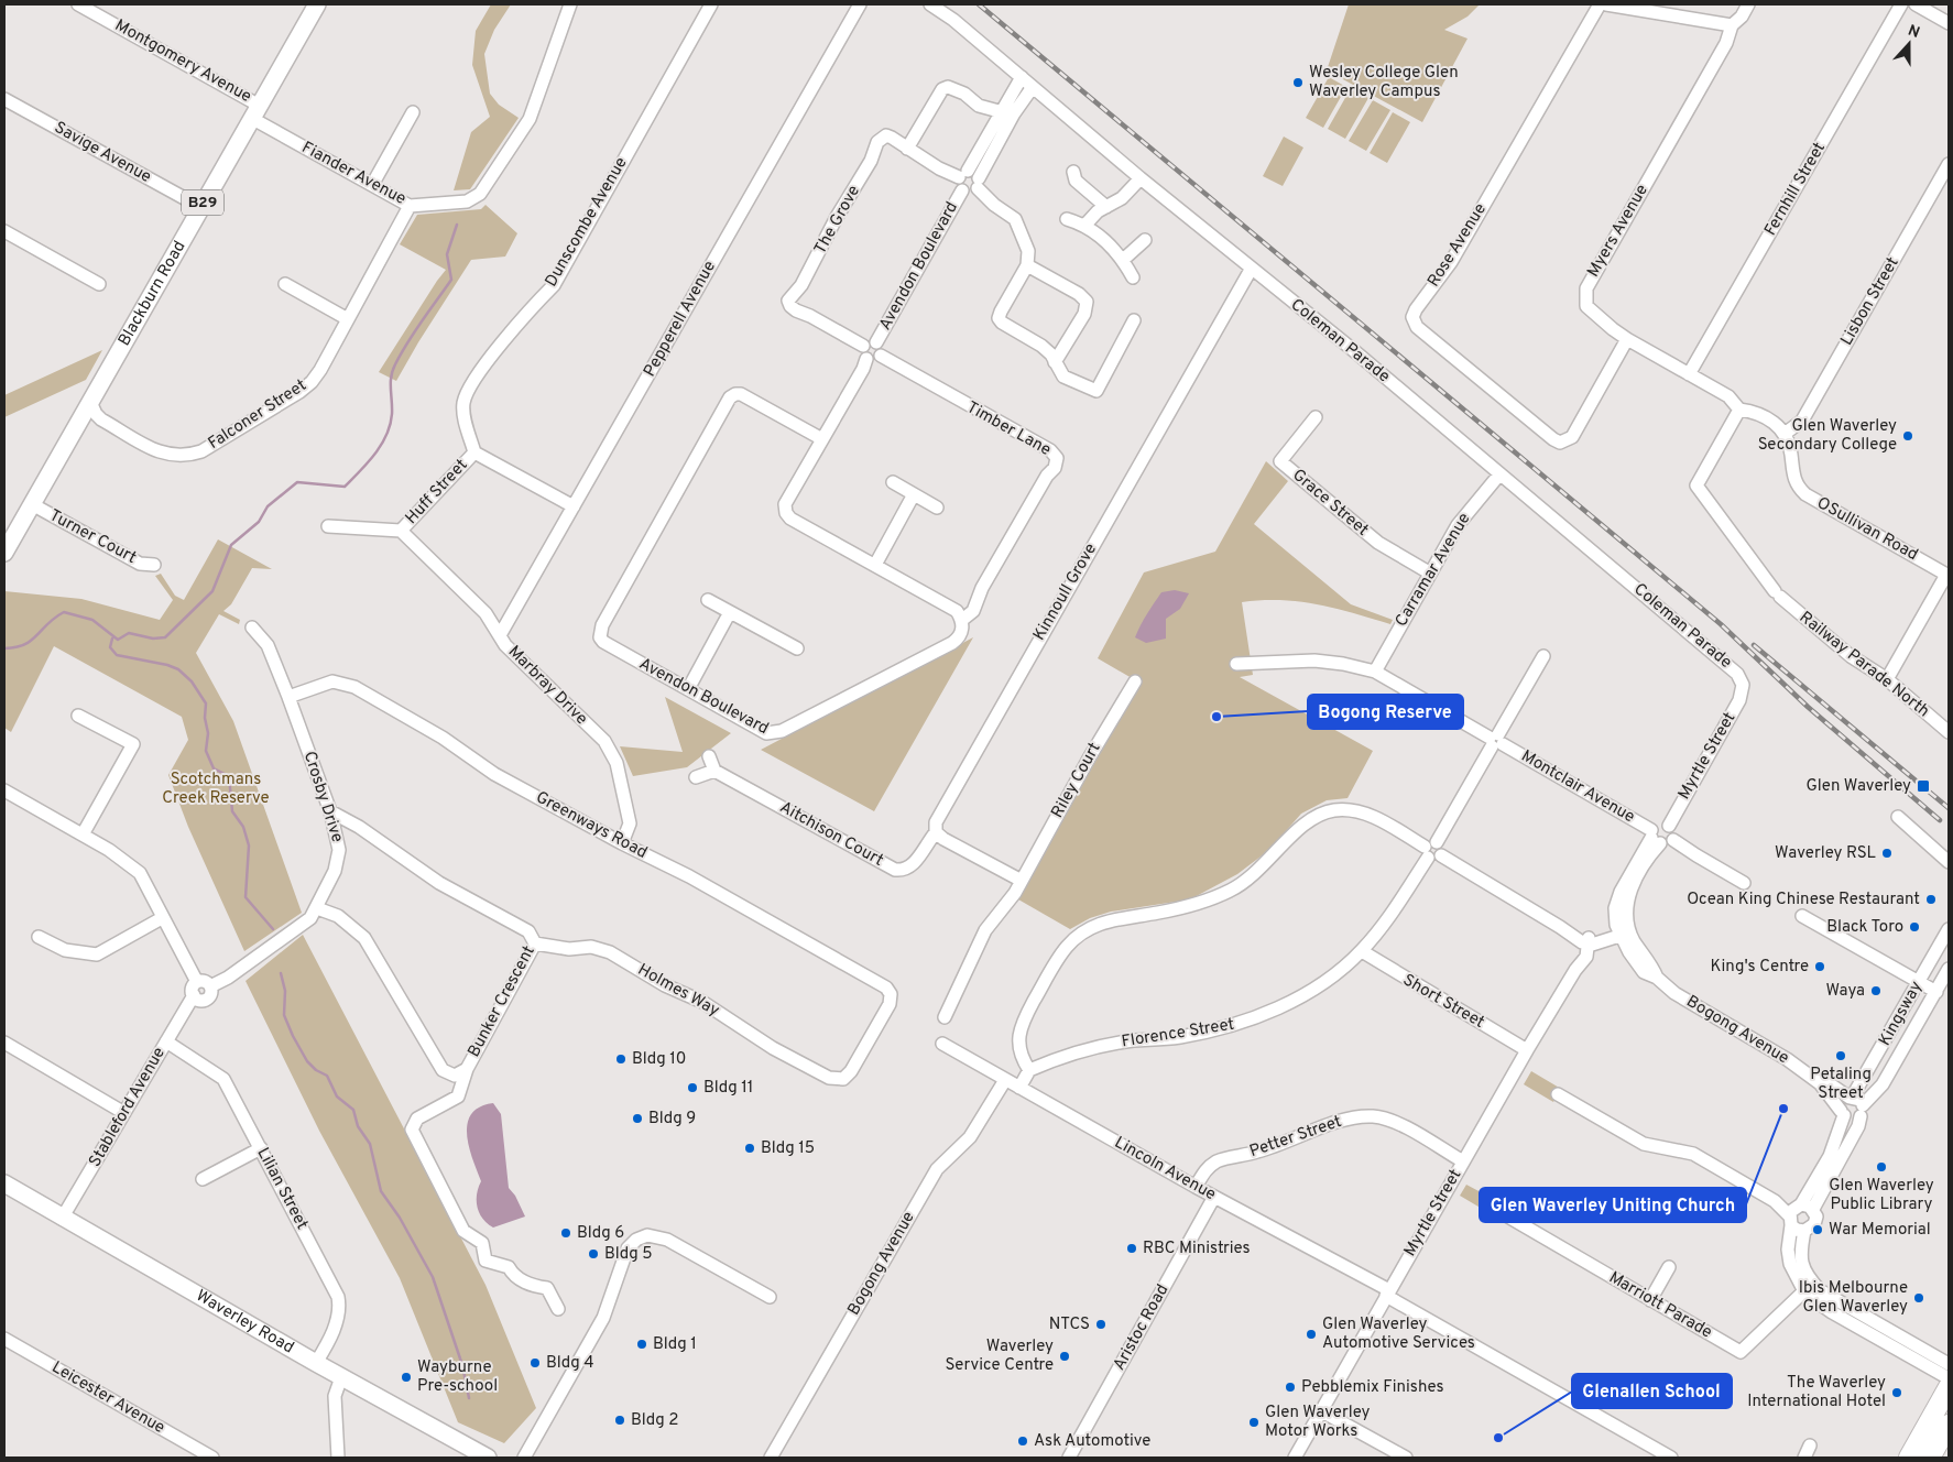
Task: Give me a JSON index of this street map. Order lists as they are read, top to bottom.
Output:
{
  "streets": {
    "main road": ["B29", "Blackburn Road", "Waverley Road"],
    "street": [
      "Montgomery Avenue",
      "Savige Avenue",
      "Fiander Avenue",
      "Fernhill Street",
      "The Grove",
      "Dunscombe Avenue",
      "Myers Avenue",
      "Rose Avenue",
      "Avendon Boulevard",
      "Lisbon Street",
      "Pepperell Avenue",
      "Coleman Parade",
      "Falconer Street",
      "Timber Lane",
      "Huff Street",
      "Grace Street",
      "OSullivan Road",
      "Turner Court",
      "Carramar Avenue",
      "Kinnoull Grove",
      "Railway Parade North",
      "Marbray Drive",
      "Myrtle Street",
      "Riley Court",
      "Montclair Avenue",
      "Crosby Drive",
      "Greenways Road",
      "Aitchison Court",
      "Holmes Way",
      "Bunker Crescent",
      "Short Street",
      "Kingsway",
      "Bogong Avenue",
      "Florence Street",
      "Stableford Avenue",
      "Petter Street",
      "Lincoln Avenue",
      "Lilian Street",
      "Marriott Parade",
      "Aristoc Road",
      "Leicester Avenue"
    ]
  },
  "crossings": [
    ["Montgomery Avenue", "Fiander Avenue"],
    ["Montgomery Avenue", "Blackburn Road"],
    ["Savige Avenue", "Blackburn Road"],
    ["Fiander Avenue", "Blackburn Road"],
    ["Fiander Avenue", "Falconer Street"],
    ["The Grove", "Avendon Boulevard"],
    ["The Grove", "Timber Lane"],
    ["Dunscombe Avenue", "Huff Street"],
    ["Myers Avenue", "Rose Avenue"],
    ["Avendon Boulevard", "Timber Lane"],
    ["Blackburn Road", "Falconer Street"],
    ["Blackburn Road", "Turner Court"],
    ["Lisbon Street", "OSullivan Road"],
    ["Pepperell Avenue", "Marbray Drive"],
    ["Coleman Parade", "Carramar Avenue"],
    ["Coleman Parade", "Kinnoull Grove"],
    ["Coleman Parade", "Myrtle Street"],
    ["Huff Street", "Marbray Drive"],
    ["Grace Street", "Carramar Avenue"],
    ["Carramar Avenue", "Montclair Avenue"],
    ["Kinnoull Grove", "Aitchison Court"],
    ["Marbray Drive", "Greenways Road"],
    ["Myrtle Street", "Short Street"],
    ["Myrtle Street", "Petter Street"],
    ["Myrtle Street", "Lincoln Avenue"],
    ["Montclair Avenue", "Bogong Avenue"],
    ["Montclair Avenue", "Florence Street"],
    ["Crosby Drive", "Greenways Road"],
    ["Crosby Drive", "Bunker Crescent"],
    ["Crosby Drive", "Stableford Avenue"],
    ["Greenways Road", "Holmes Way"],
    ["Holmes Way", "Bunker Crescent"],
    ["Short Street", "Florence Street"],
    ["Kingsway", "Bogong Avenue"],
    ["Bogong Avenue", "Lincoln Avenue"],
    ["Stableford Avenue", "Lilian Street"],
    ["Stableford Avenue", "Waverley Road"],
    ["Petter Street", "Lincoln Avenue"],
    ["Lincoln Avenue", "Aristoc Road"],
    ["Lilian Street", "Waverley Road"]
  ],
  "parks": ["Scotchmans Creek Reserve"],
  "places": {
    "other": [
      "Wesley College Glen Waverley Campus",
      "Glen Waverley Secondary College",
      "Bogong Reserve",
      "Waverley RSL",
      "Ocean King Chinese Restaurant",
      "Black Toro",
      "King's Centre",
      "Waya",
      "Petaling Street",
      "Bldg 10",
      "Bldg 11",
      "Glen Waverley Uniting Church",
      "Bldg 9",
      "Bldg 15",
      "Glen Waverley Public Library",
      "War Memorial",
      "Bldg 6",
      "RBC Ministries",
      "Bldg 5",
      "Ibis Melbourne Glen Waverley",
      "NTCS",
      "Glen Waverley Automotive Services",
      "Bldg 1",
      "Waverley Service Centre",
      "Bldg 4",
      "Wayburne Pre-school",
      "Pebblemix Finishes",
      "The Waverley International Hotel",
      "Bldg 2",
      "Glen Waverley Motor Works",
      "Glenallen School",
      "Ask Automotive"
    ],
    "transit": ["Glen Waverley"]
  },
  "north": "top"
}
